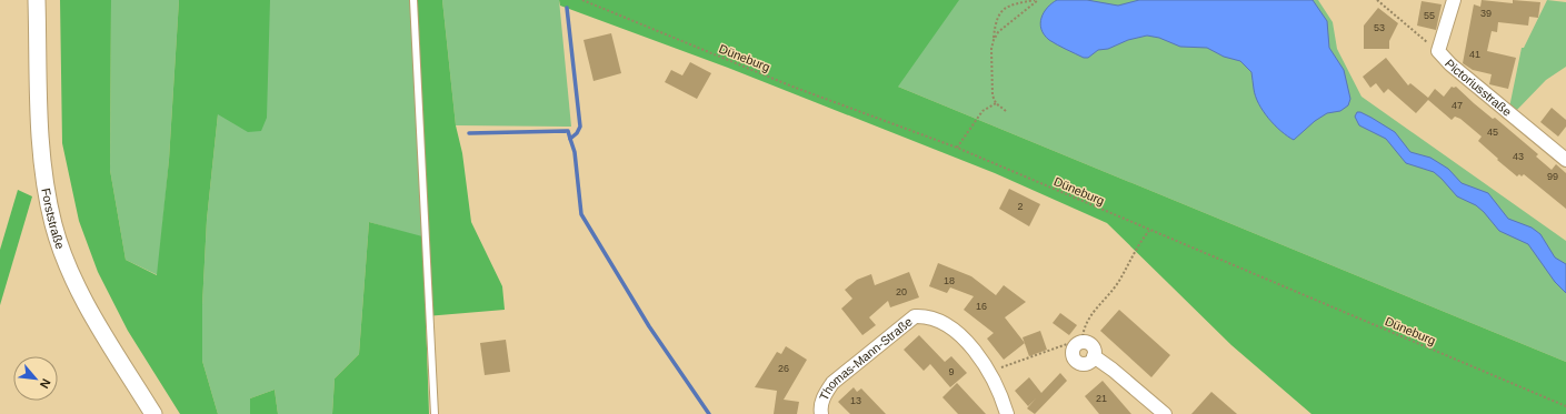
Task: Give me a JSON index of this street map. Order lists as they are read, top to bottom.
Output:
{
  "streets": {
    "street": ["Pictoriusstraße", "Forststraße", "Thomas-Mann-Straße"],
    "path": ["Düneburg"]
  },
  "house_numbers": [
    "39",
    "55",
    "53",
    "41",
    "47",
    "45",
    "43",
    "99",
    "2",
    "18",
    "20",
    "16",
    "26",
    "9",
    "21",
    "13"
  ],
  "north": "bottom right"
}
